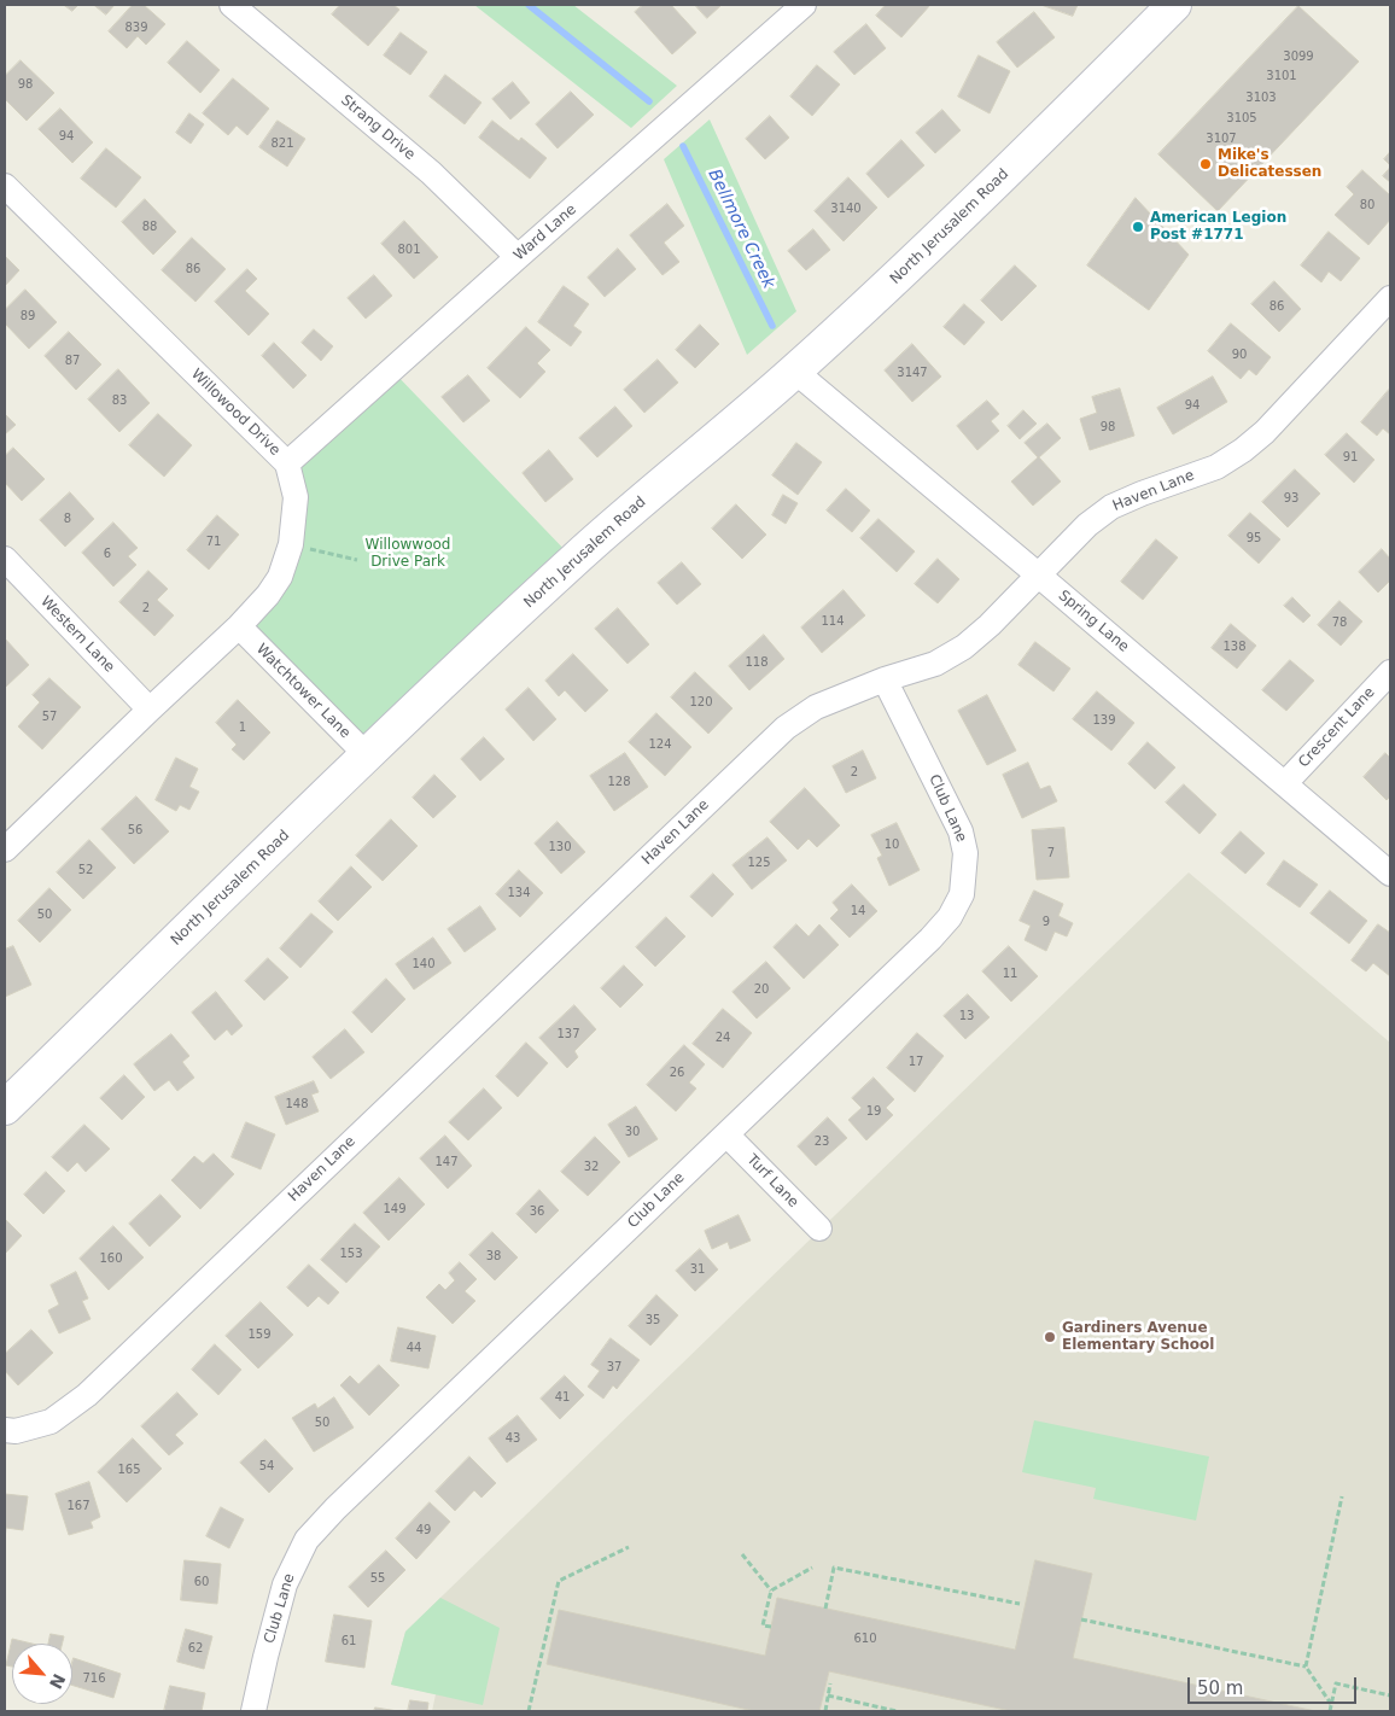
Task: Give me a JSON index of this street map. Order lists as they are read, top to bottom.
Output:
{
  "streets": {
    "main road": ["North Jerusalem Road"],
    "street": [
      "Strang Drive",
      "Ward Lane",
      "Willowood Drive",
      "Haven Lane",
      "Spring Lane",
      "Western Lane",
      "Watchtower Lane",
      "Crescent Lane",
      "Club Lane",
      "Turf Lane"
    ]
  },
  "crossings": [
    ["Strang Drive", "Ward Lane"],
    ["North Jerusalem Road", "Spring Lane"],
    ["North Jerusalem Road", "Watchtower Lane"],
    ["Ward Lane", "Willowood Drive"],
    ["Willowood Drive", "Western Lane"],
    ["Willowood Drive", "Watchtower Lane"],
    ["Haven Lane", "Spring Lane"],
    ["Haven Lane", "Club Lane"],
    ["Spring Lane", "Crescent Lane"],
    ["Club Lane", "Turf Lane"]
  ],
  "water": ["Bellmore Creek"],
  "parks": ["Willowwood Drive Park"],
  "places": ["Mike's Delicatessen", "American Legion Post #1771", "Gardiners Avenue Elementary School"],
  "house_numbers": [
    "839",
    "3099",
    "3101",
    "98",
    "3103",
    "3105",
    "94",
    "3107",
    "821",
    "80",
    "3140",
    "88",
    "801",
    "86",
    "86",
    "89",
    "90",
    "87",
    "3147",
    "83",
    "94",
    "98",
    "91",
    "93",
    "8",
    "95",
    "71",
    "6",
    "2",
    "114",
    "78",
    "138",
    "118",
    "120",
    "57",
    "139",
    "1",
    "124",
    "2",
    "128",
    "56",
    "10",
    "130",
    "7",
    "125",
    "52",
    "134",
    "14",
    "50",
    "9",
    "140",
    "11",
    "20",
    "13",
    "137",
    "24",
    "17",
    "26",
    "148",
    "19",
    "30",
    "23",
    "147",
    "32",
    "149",
    "36",
    "153",
    "38",
    "160",
    "31",
    "35",
    "159",
    "44",
    "37",
    "41",
    "50",
    "43",
    "54",
    "165",
    "167",
    "49",
    "55",
    "60",
    "610",
    "61",
    "62",
    "716"
  ],
  "scale_bar": "50 m",
  "north": "bottom right"
}
